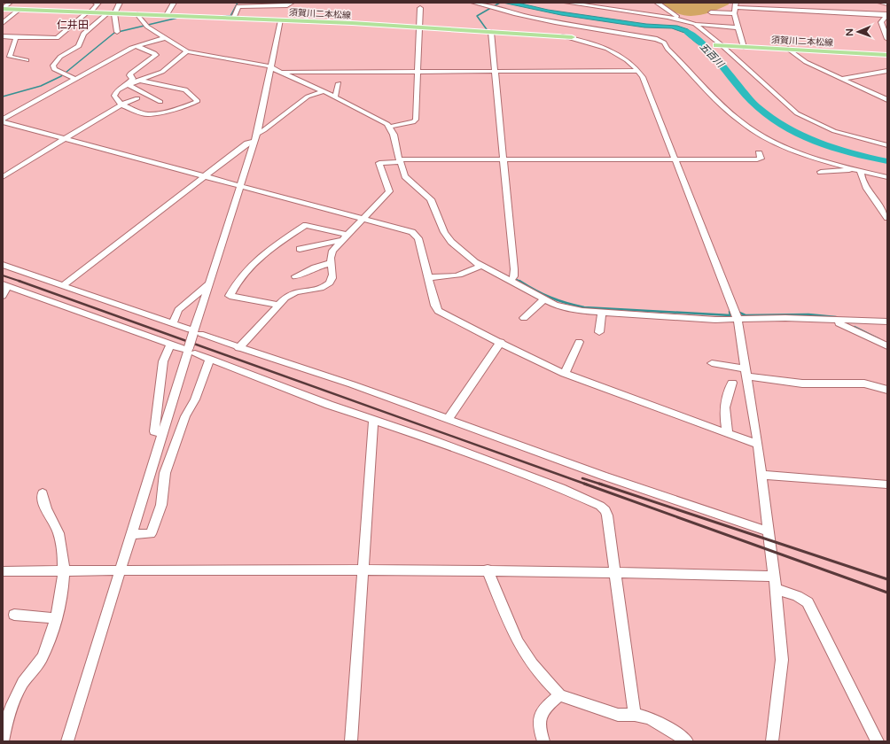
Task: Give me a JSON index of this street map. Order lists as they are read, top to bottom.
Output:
{
  "streets": {
    "main road": ["須賀川二本松線"]
  },
  "districts": ["仁井田"],
  "water": ["五百川"],
  "north": "left"
}
